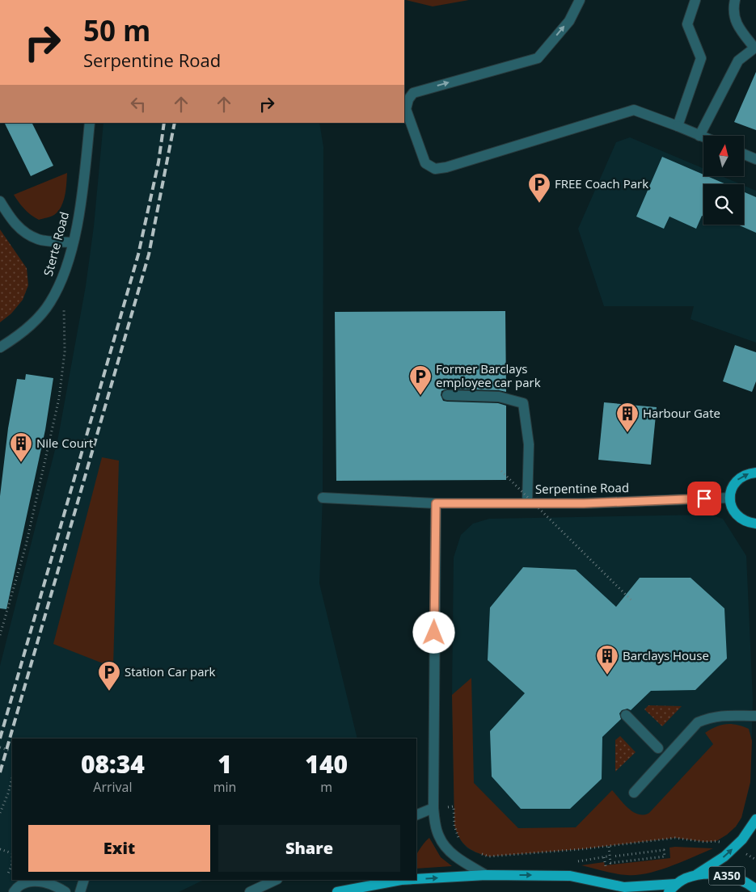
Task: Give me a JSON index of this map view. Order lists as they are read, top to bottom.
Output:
{
  "streets": {
    "main road": ["A350"],
    "street": ["Sterte Road", "Serpentine Road"]
  },
  "places": {
    "parking": ["FREE Coach Park", "Former Barclays employee car park", "Station Car park"],
    "building": ["Harbour Gate", "Nile Court", "Barclays House"]
  },
  "north": "top",
  "page": {
    "turn": ["50 m", "Serpentine Road"],
    "eta": [
      "08:34",
      "Arrival",
      "1",
      "min",
      "140",
      "m"
    ],
    "buttons": ["Exit", "Share"]
  }
}
